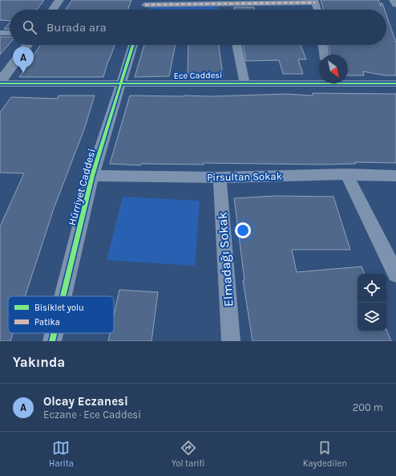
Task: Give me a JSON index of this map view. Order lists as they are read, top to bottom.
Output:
{
  "streets": {
    "street": [
      "Ece Caddesi",
      "Pirsultan Sokak",
      "Hürriyet Caddesi",
      "Elmadağı Sokak"
    ]
  },
  "crossings": [
    ["Ece Caddesi", "Hürriyet Caddesi"],
    ["Pirsultan Sokak", "Hürriyet Caddesi"],
    ["Pirsultan Sokak", "Elmadağı Sokak"]
  ],
  "legend": ["Bisiklet yolu", "Patika"],
  "north": "bottom right",
  "page": {
    "search": "Burada ara",
    "pins": "A",
    "heading": "Yakında",
    "list": [
      {
        "mark": "A",
        "name": "Olcay Eczanesi",
        "note": "Eczane · Ece Caddesi",
        "value": "200 m"
      }
    ],
    "nav": ["Harita", "Yol tarifi", "Kaydedilen"]
  }
}
